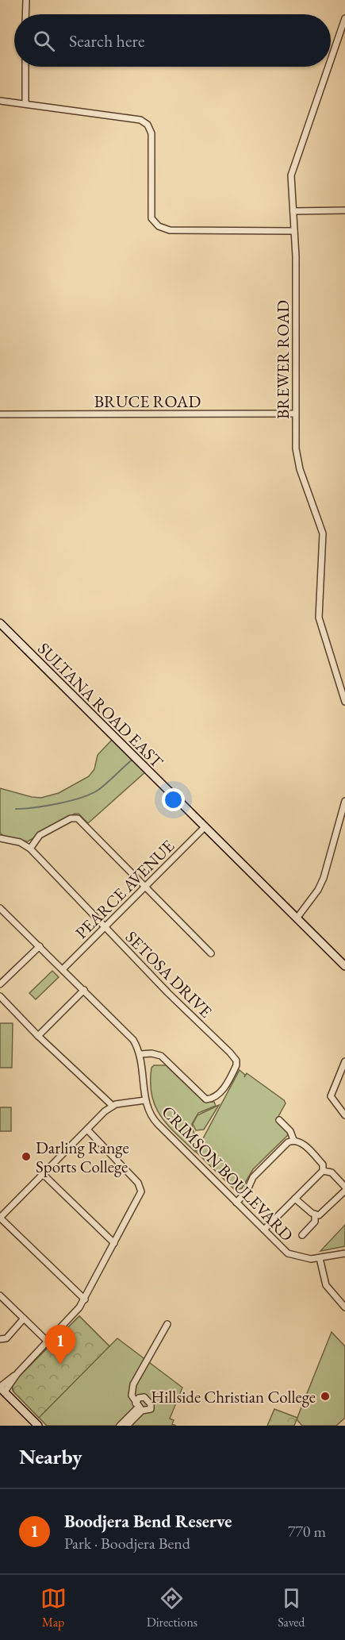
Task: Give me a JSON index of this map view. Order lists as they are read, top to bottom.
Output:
{
  "streets": {
    "street": [
      "BREWER ROAD",
      "BRUCE ROAD",
      "SULTANA ROAD EAST",
      "PEARCE AVENUE",
      "SETOSA DRIVE",
      "CRIMSON BOULEVARD"
    ]
  },
  "crossings": [
    ["BREWER ROAD", "BRUCE ROAD"],
    ["SULTANA ROAD EAST", "PEARCE AVENUE"],
    ["PEARCE AVENUE", "SETOSA DRIVE"],
    ["PEARCE AVENUE", "CRIMSON BOULEVARD"],
    ["SETOSA DRIVE", "CRIMSON BOULEVARD"]
  ],
  "places": ["Darling Range Sports College", "Hillside Christian College"],
  "page": {
    "search": "Search here",
    "pins": "1",
    "heading": "Nearby",
    "list": [
      {
        "mark": "1",
        "name": "Boodjera Bend Reserve",
        "note": "Park · Boodjera Bend",
        "value": "770 m"
      }
    ],
    "nav": ["Map", "Directions", "Saved"]
  }
}
